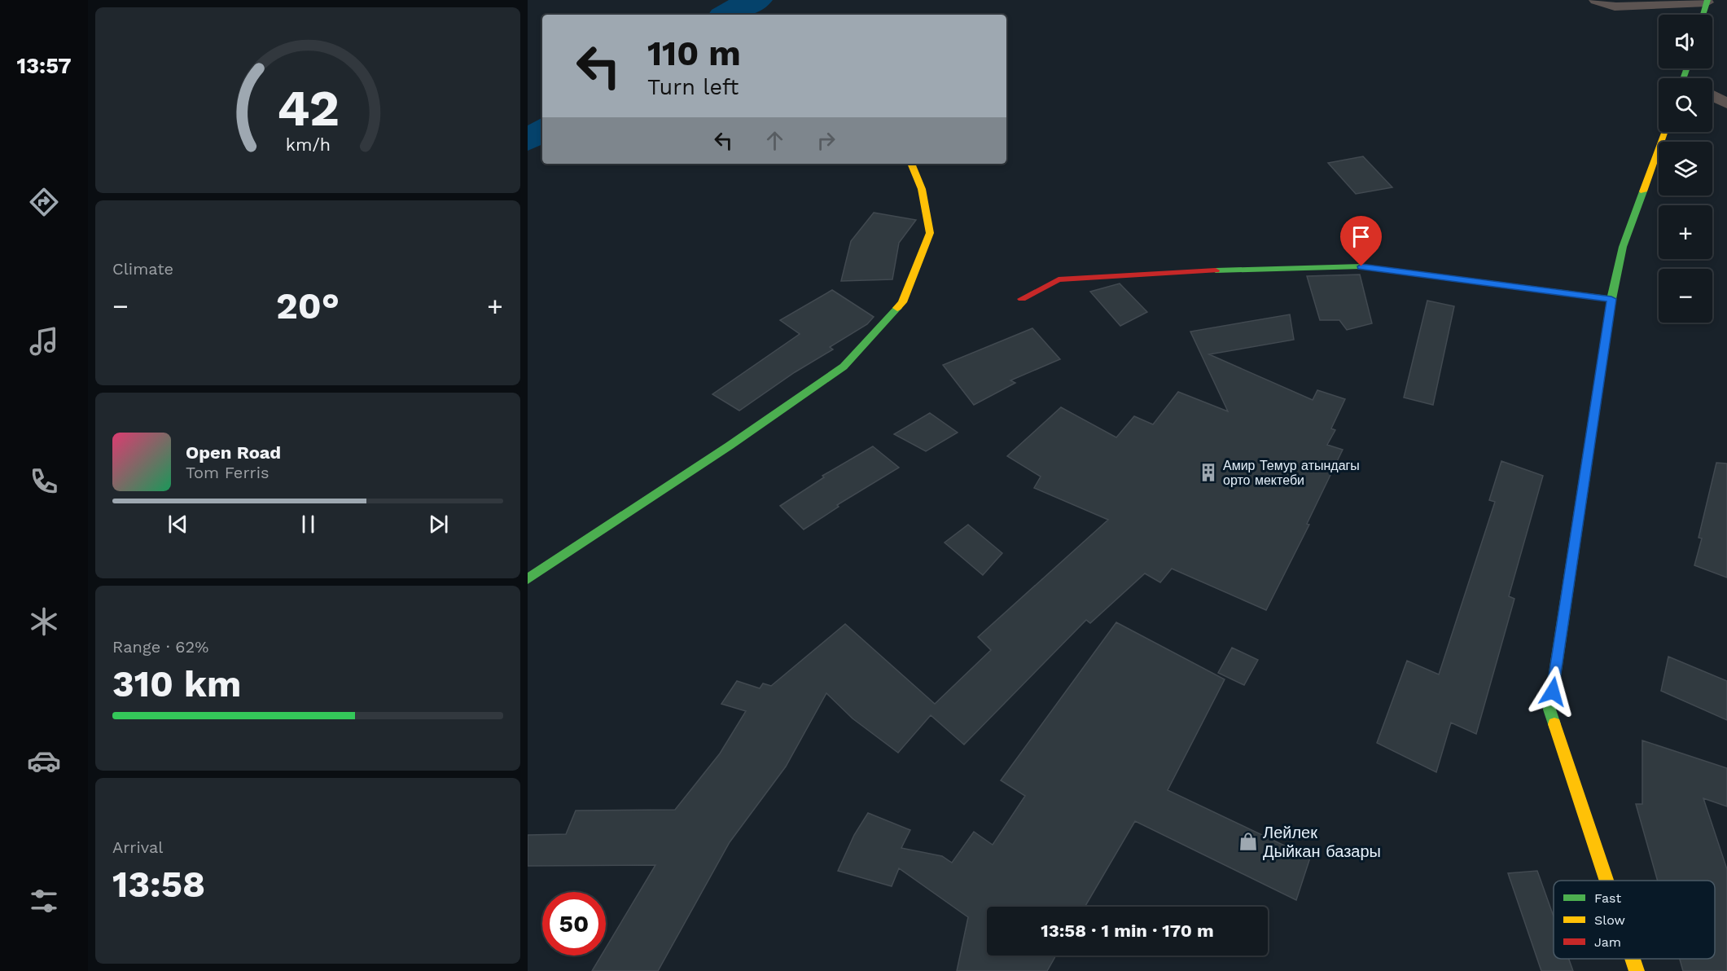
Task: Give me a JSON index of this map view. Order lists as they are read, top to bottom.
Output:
{
  "places": {
    "building": ["Амир Темур атындагы орто мектеби"],
    "shop": ["Лейлек Дыйкан базары"]
  },
  "legend": ["Fast", "Slow", "Jam"],
  "page": {
    "tabs": "13:57",
    "map_buttons": ["+", "−"],
    "turn": ["110 m", "Turn left"],
    "tile": [
      "Climate",
      ["Range · 62%", "310 km"],
      ["Arrival", "13:58"]
    ],
    "heat": ["−", "20°", "+"],
    "song": ["Open Road", "Tom Ferris"],
    "limit": "50",
    "trip": "13:58 · 1 min · 170 m",
    "gauge": ["42", "km/h"]
  }
}
